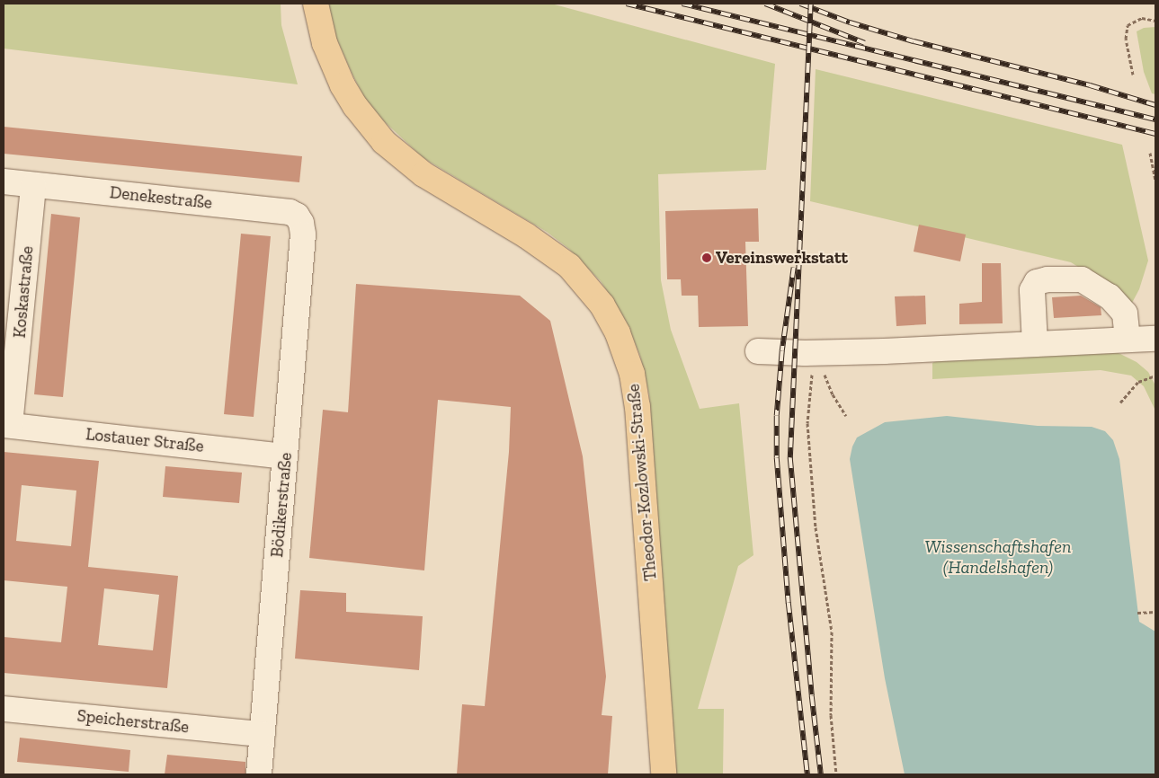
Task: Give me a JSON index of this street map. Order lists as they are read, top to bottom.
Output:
{
  "streets": {
    "main road": ["Theodor-Kozlowski-Straße"],
    "street": [
      "Denekestraße",
      "Koskastraße",
      "Lostauer Straße",
      "Bödikerstraße",
      "Speicherstraße"
    ]
  },
  "crossings": [
    ["Denekestraße", "Koskastraße"],
    ["Denekestraße", "Bödikerstraße"],
    ["Koskastraße", "Lostauer Straße"],
    ["Lostauer Straße", "Bödikerstraße"],
    ["Bödikerstraße", "Speicherstraße"]
  ],
  "water": ["Wissenschaftshafen (Handelshafen)"],
  "places": ["Vereinswerkstatt"]
}
